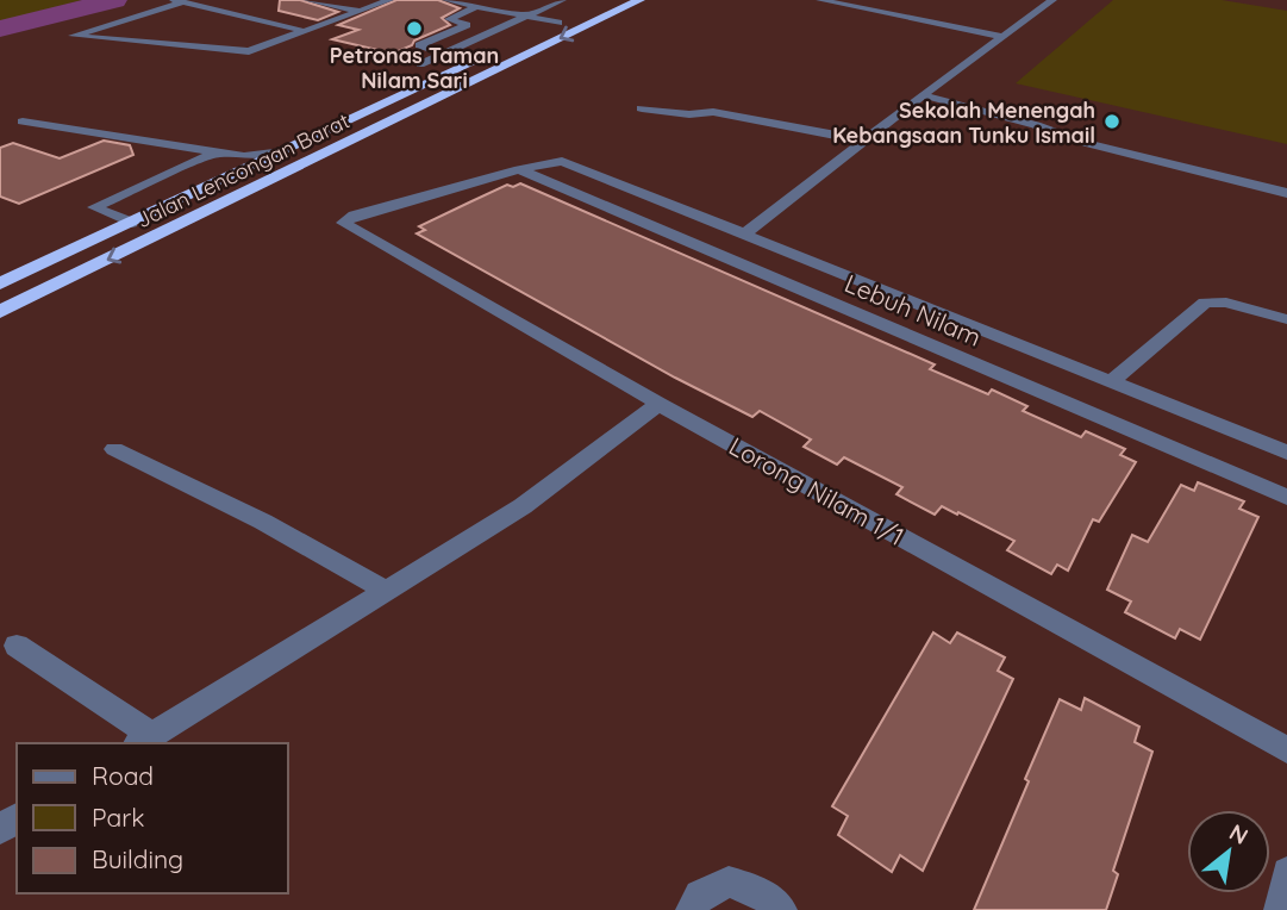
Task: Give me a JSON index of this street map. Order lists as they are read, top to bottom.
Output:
{
  "streets": {
    "highway": ["Jalan Lencongan Barat"],
    "street": ["Lebuh Nilam", "Lorong Nilam 1/1"]
  },
  "crossings": [
    ["Lebuh Nilam", "Lorong Nilam 1/1"]
  ],
  "places": ["Petronas Taman Nilam Sari", "Sekolah Menengah Kebangsaan Tunku Ismail"],
  "legend": ["Road", "Park", "Building"],
  "north": "top right"
}
